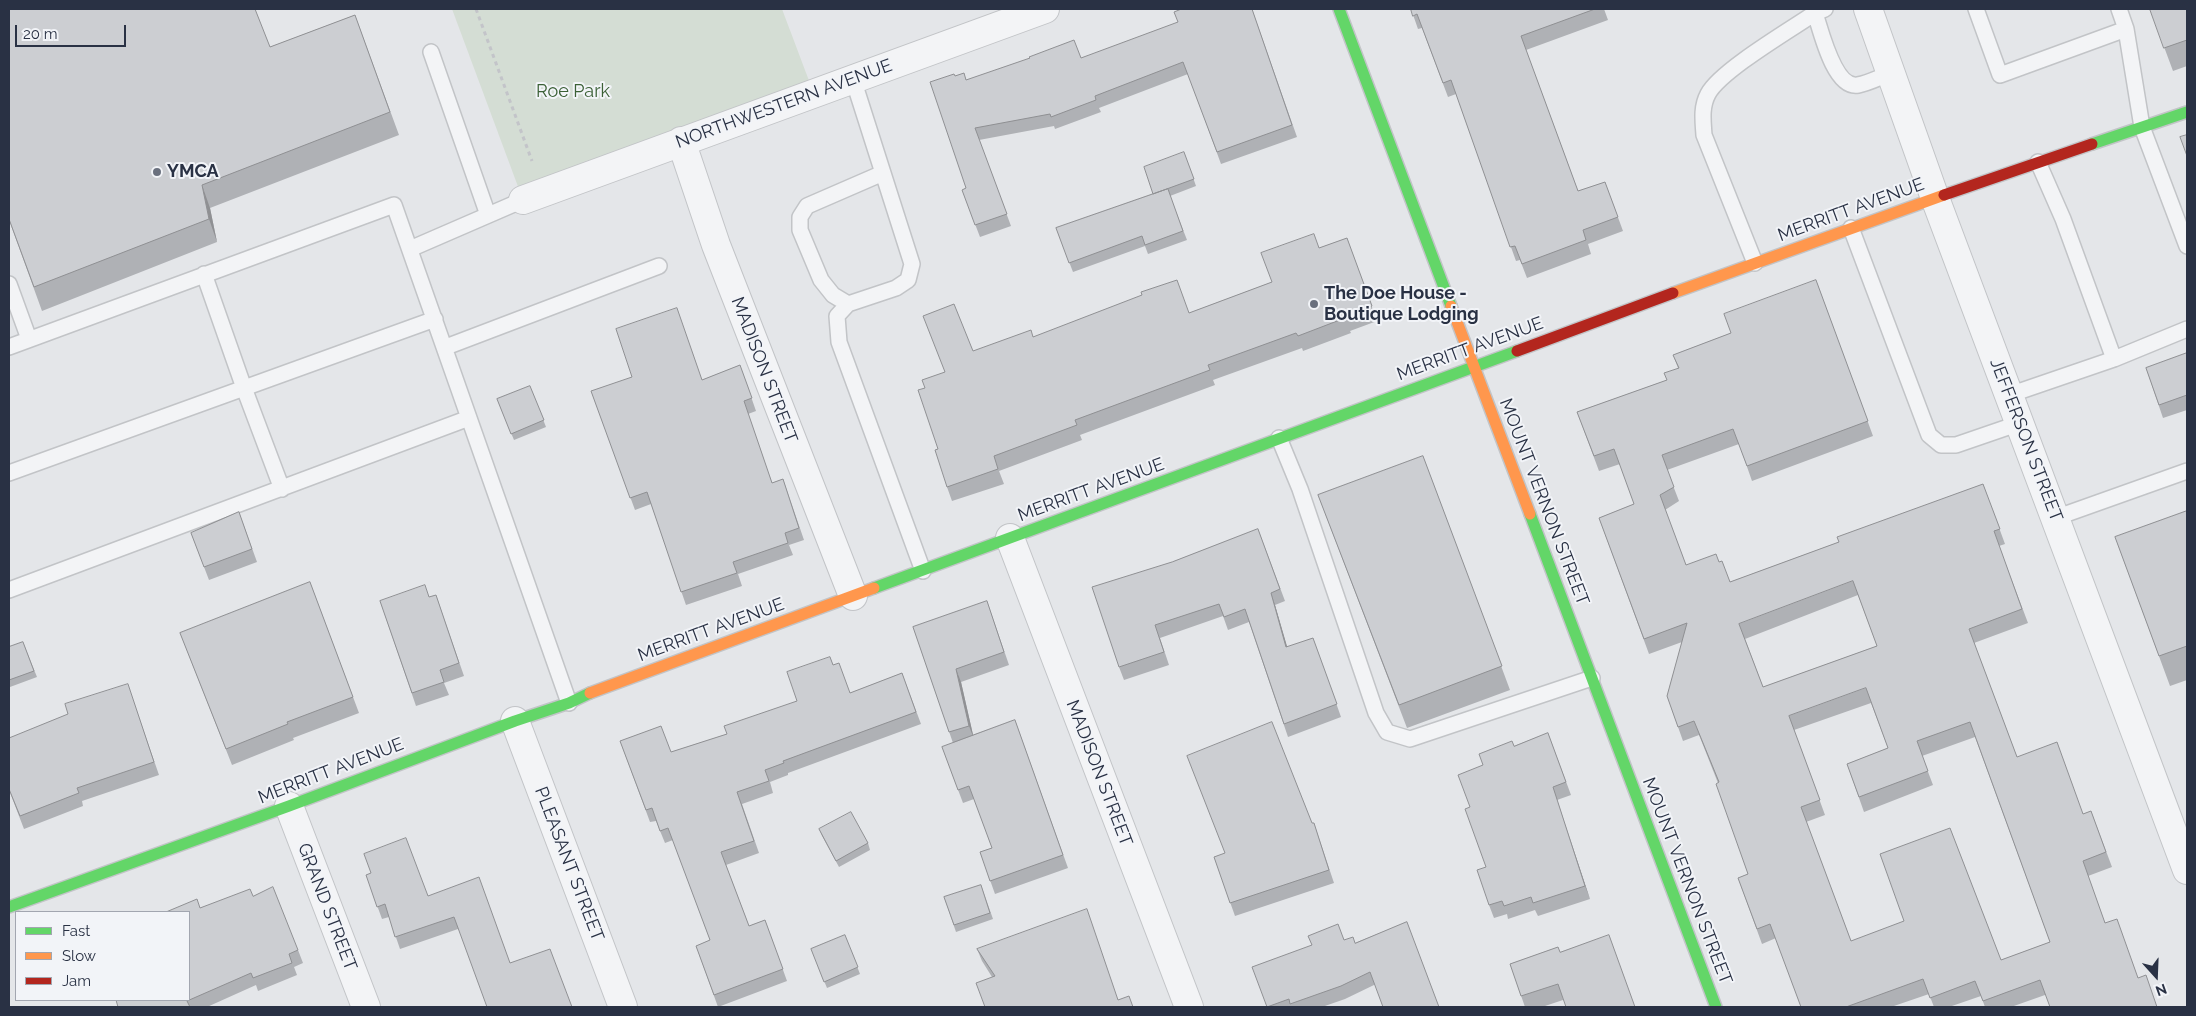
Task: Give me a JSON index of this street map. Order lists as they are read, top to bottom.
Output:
{
  "streets": {
    "street": [
      "NORTHWESTERN AVENUE",
      "MERRITT AVENUE",
      "MADISON STREET",
      "JEFFERSON STREET",
      "MOUNT VERNON STREET",
      "PLEASANT STREET",
      "GRAND STREET"
    ]
  },
  "crossings": [
    ["NORTHWESTERN AVENUE", "MADISON STREET"],
    ["MERRITT AVENUE", "MADISON STREET"],
    ["MERRITT AVENUE", "JEFFERSON STREET"],
    ["MERRITT AVENUE", "MOUNT VERNON STREET"],
    ["MERRITT AVENUE", "PLEASANT STREET"],
    ["MERRITT AVENUE", "GRAND STREET"]
  ],
  "parks": ["Roe Park"],
  "places": ["YMCA", "The Doe House - Boutique Lodging"],
  "legend": ["Fast", "Slow", "Jam"],
  "scale_bar": "20 m",
  "north": "bottom"
}
